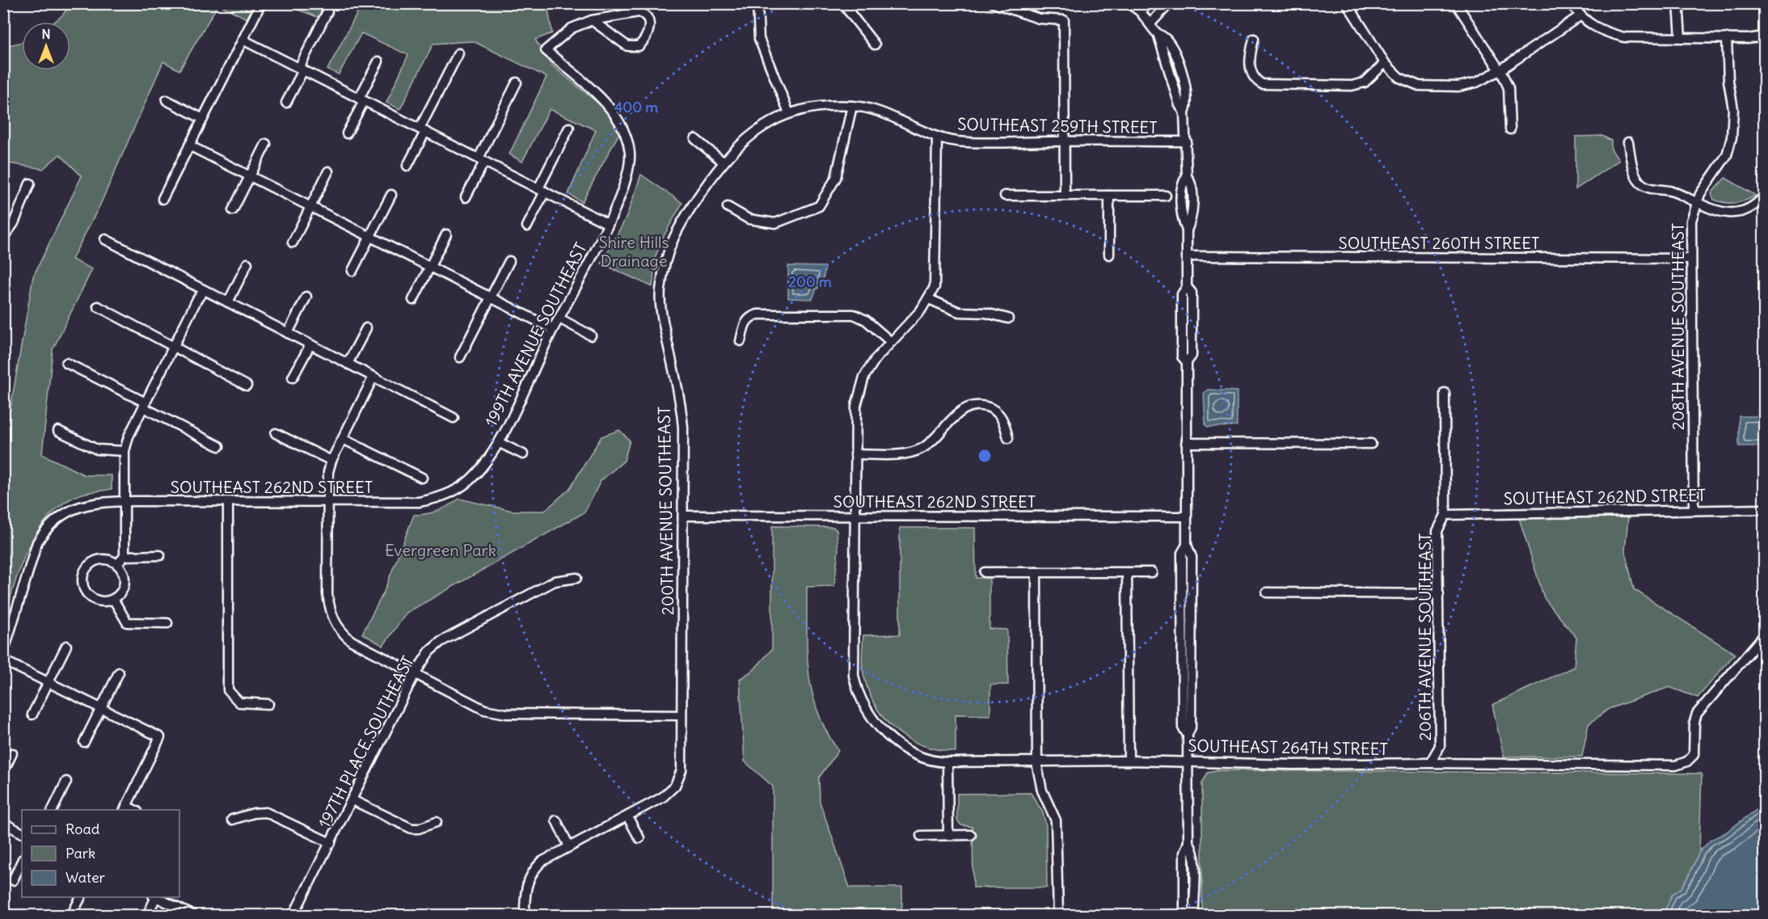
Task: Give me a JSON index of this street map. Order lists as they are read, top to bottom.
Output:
{
  "streets": {
    "street": [
      "SOUTHEAST 259TH STREET",
      "SOUTHEAST 260TH STREET",
      "208TH AVENUE SOUTHEAST",
      "199TH AVENUE SOUTHEAST",
      "SOUTHEAST 262ND STREET",
      "200TH AVENUE SOUTHEAST",
      "206TH AVENUE SOUTHEAST",
      "197TH PLACE SOUTHEAST",
      "SOUTHEAST 264TH STREET"
    ]
  },
  "crossings": [
    ["SOUTHEAST 259TH STREET", "200TH AVENUE SOUTHEAST"],
    ["SOUTHEAST 260TH STREET", "208TH AVENUE SOUTHEAST"],
    ["208TH AVENUE SOUTHEAST", "SOUTHEAST 262ND STREET"],
    ["199TH AVENUE SOUTHEAST", "SOUTHEAST 262ND STREET"],
    ["SOUTHEAST 262ND STREET", "200TH AVENUE SOUTHEAST"],
    ["SOUTHEAST 262ND STREET", "206TH AVENUE SOUTHEAST"],
    ["SOUTHEAST 262ND STREET", "SOUTHEAST 264TH STREET"],
    ["206TH AVENUE SOUTHEAST", "SOUTHEAST 264TH STREET"]
  ],
  "parks": ["Shire Hills Drainage", "Evergreen Park"],
  "legend": ["Road", "Park", "Water"],
  "north": "top",
  "rings": ["400 m", "200 m"]
}
